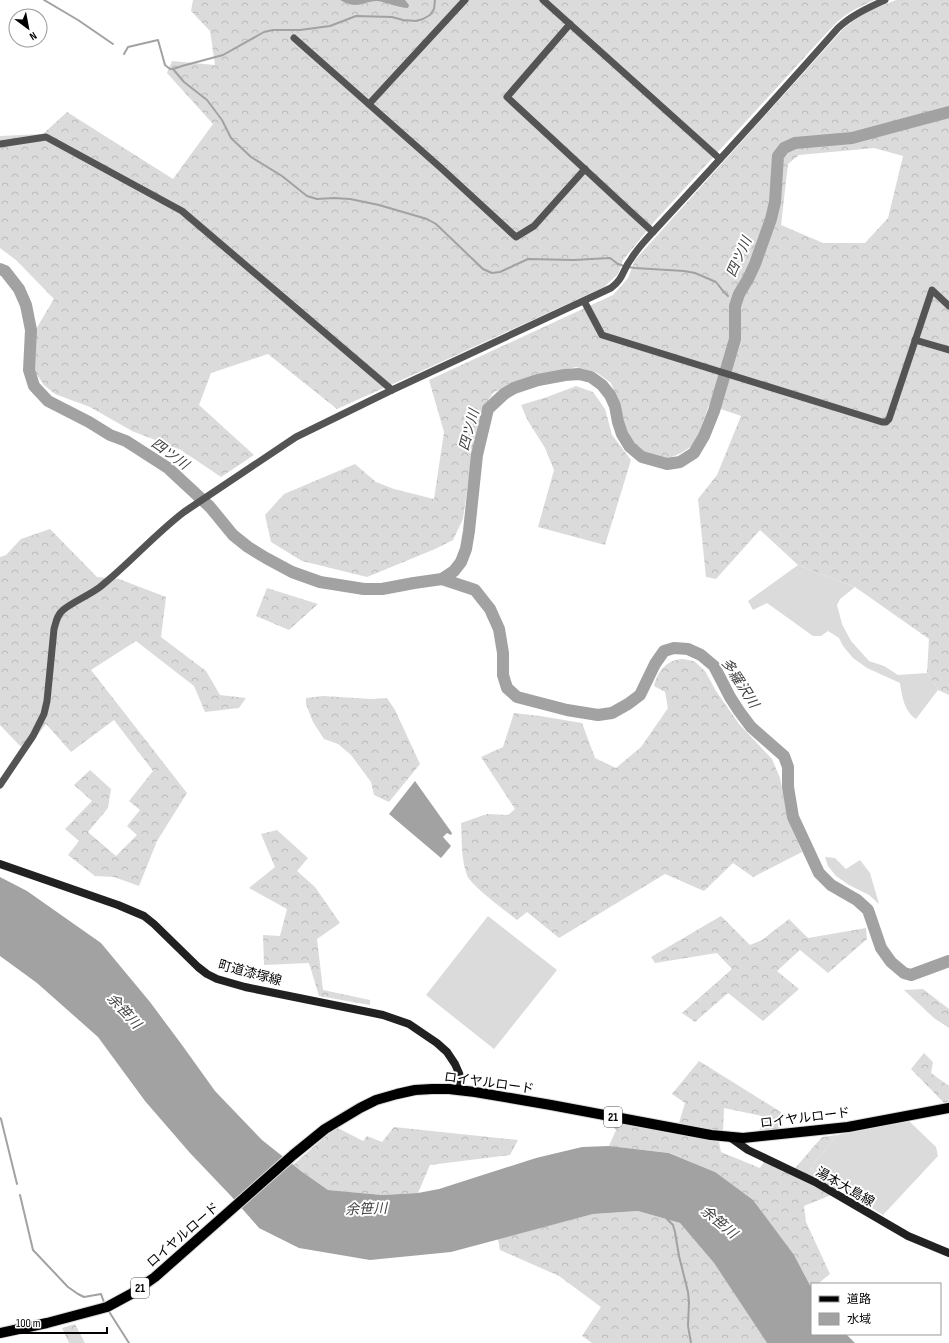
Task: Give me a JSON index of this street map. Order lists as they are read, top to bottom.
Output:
{
  "streets": {
    "main road": ["ロイヤルロード", "21"],
    "street": ["町道漆塚線", "湯本大島線"]
  },
  "crossings": [
    ["町道漆塚線", "ロイヤルロード"],
    ["ロイヤルロード", "湯本大島線"]
  ],
  "water": ["四ツ川", "多羅沢川", "余笹川"],
  "legend": ["道路", "水域"],
  "scale_bar": "100 m",
  "north": "bottom right"
}
